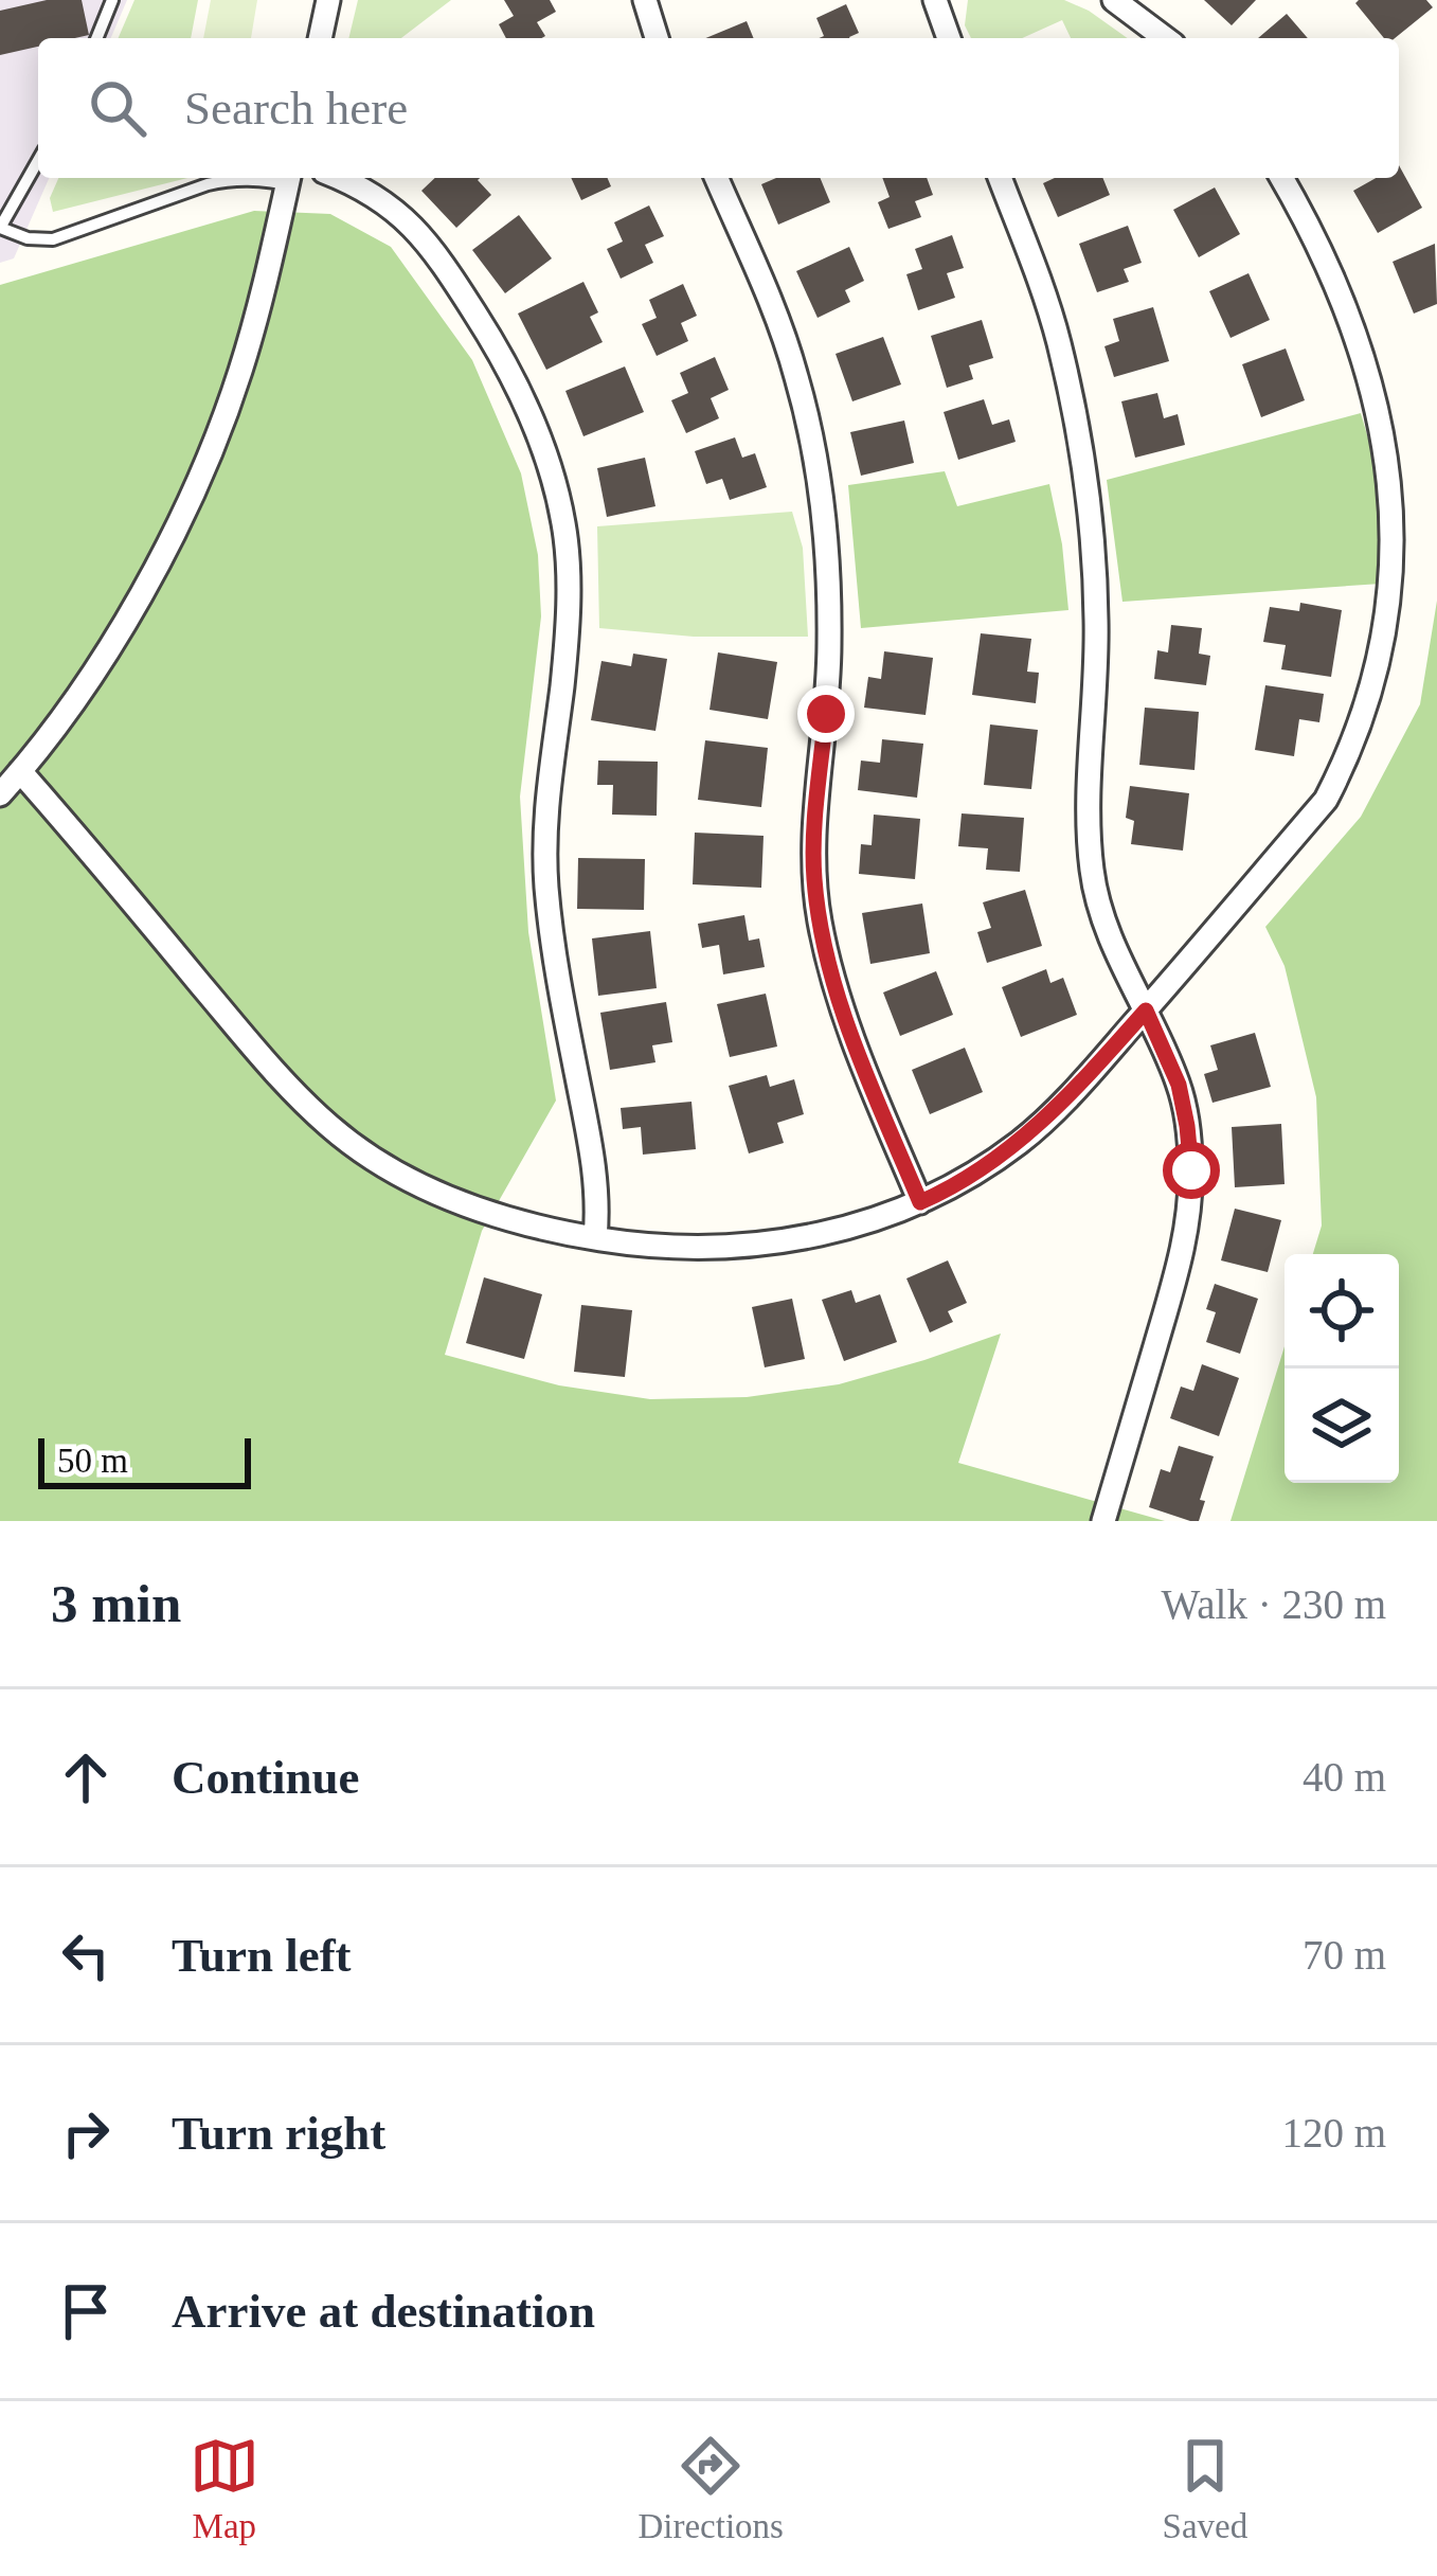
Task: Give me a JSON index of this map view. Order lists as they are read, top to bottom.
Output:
{
  "scale_bar": "50 m",
  "page": {
    "search": "Search here",
    "scale": "50 m",
    "heading": ["3 min", "Walk · 230 m"],
    "list": [
      ["Continue", "40 m"],
      ["Turn left", "70 m"],
      ["Turn right", "120 m"],
      "Arrive at destination"
    ],
    "nav": ["Map", "Directions", "Saved"]
  }
}
